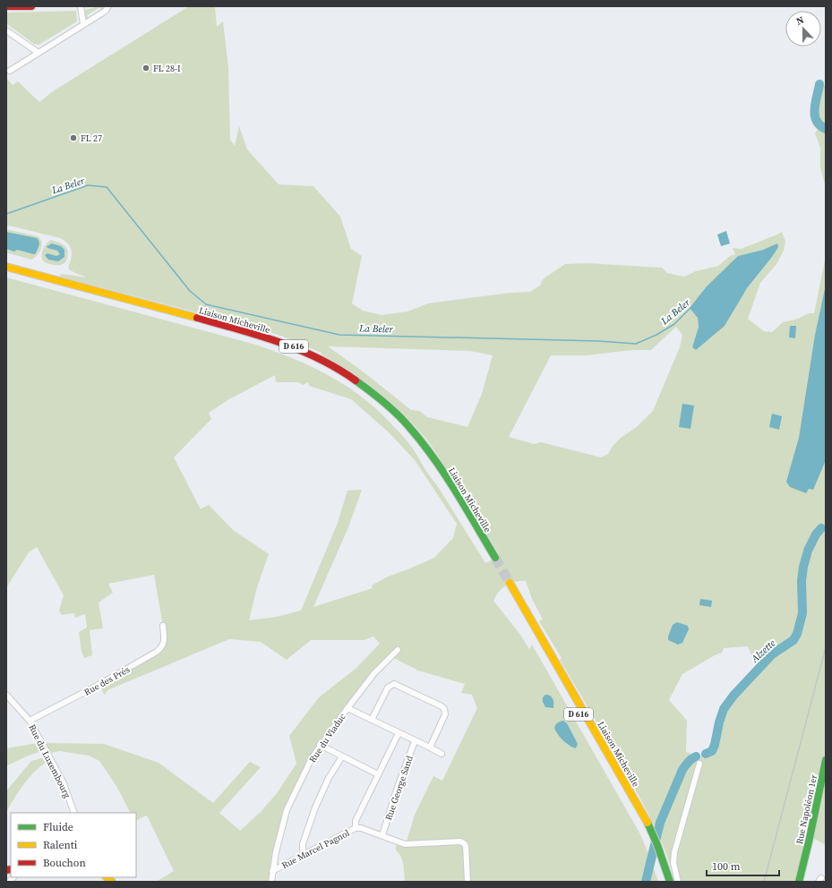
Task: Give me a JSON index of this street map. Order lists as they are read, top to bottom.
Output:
{
  "streets": {
    "main road": ["Liaison Micheville", "D 616", "Rue Napoléon 1er"],
    "street": [
      "Rue des Prés",
      "Rue du Viaduc",
      "Rue du Luxembourg",
      "Rue George Sand",
      "Rue Marcel Pagnol"
    ]
  },
  "crossings": [
    ["Rue des Prés", "Rue du Luxembourg"],
    ["Rue du Viaduc", "Rue Marcel Pagnol"],
    ["Rue George Sand", "Rue Marcel Pagnol"]
  ],
  "water": ["La Beler", "Alzette"],
  "places": ["FL 28-I", "FL 27"],
  "legend": ["Fluide", "Ralenti", "Bouchon"],
  "scale_bar": "100 m",
  "north": "top"
}
